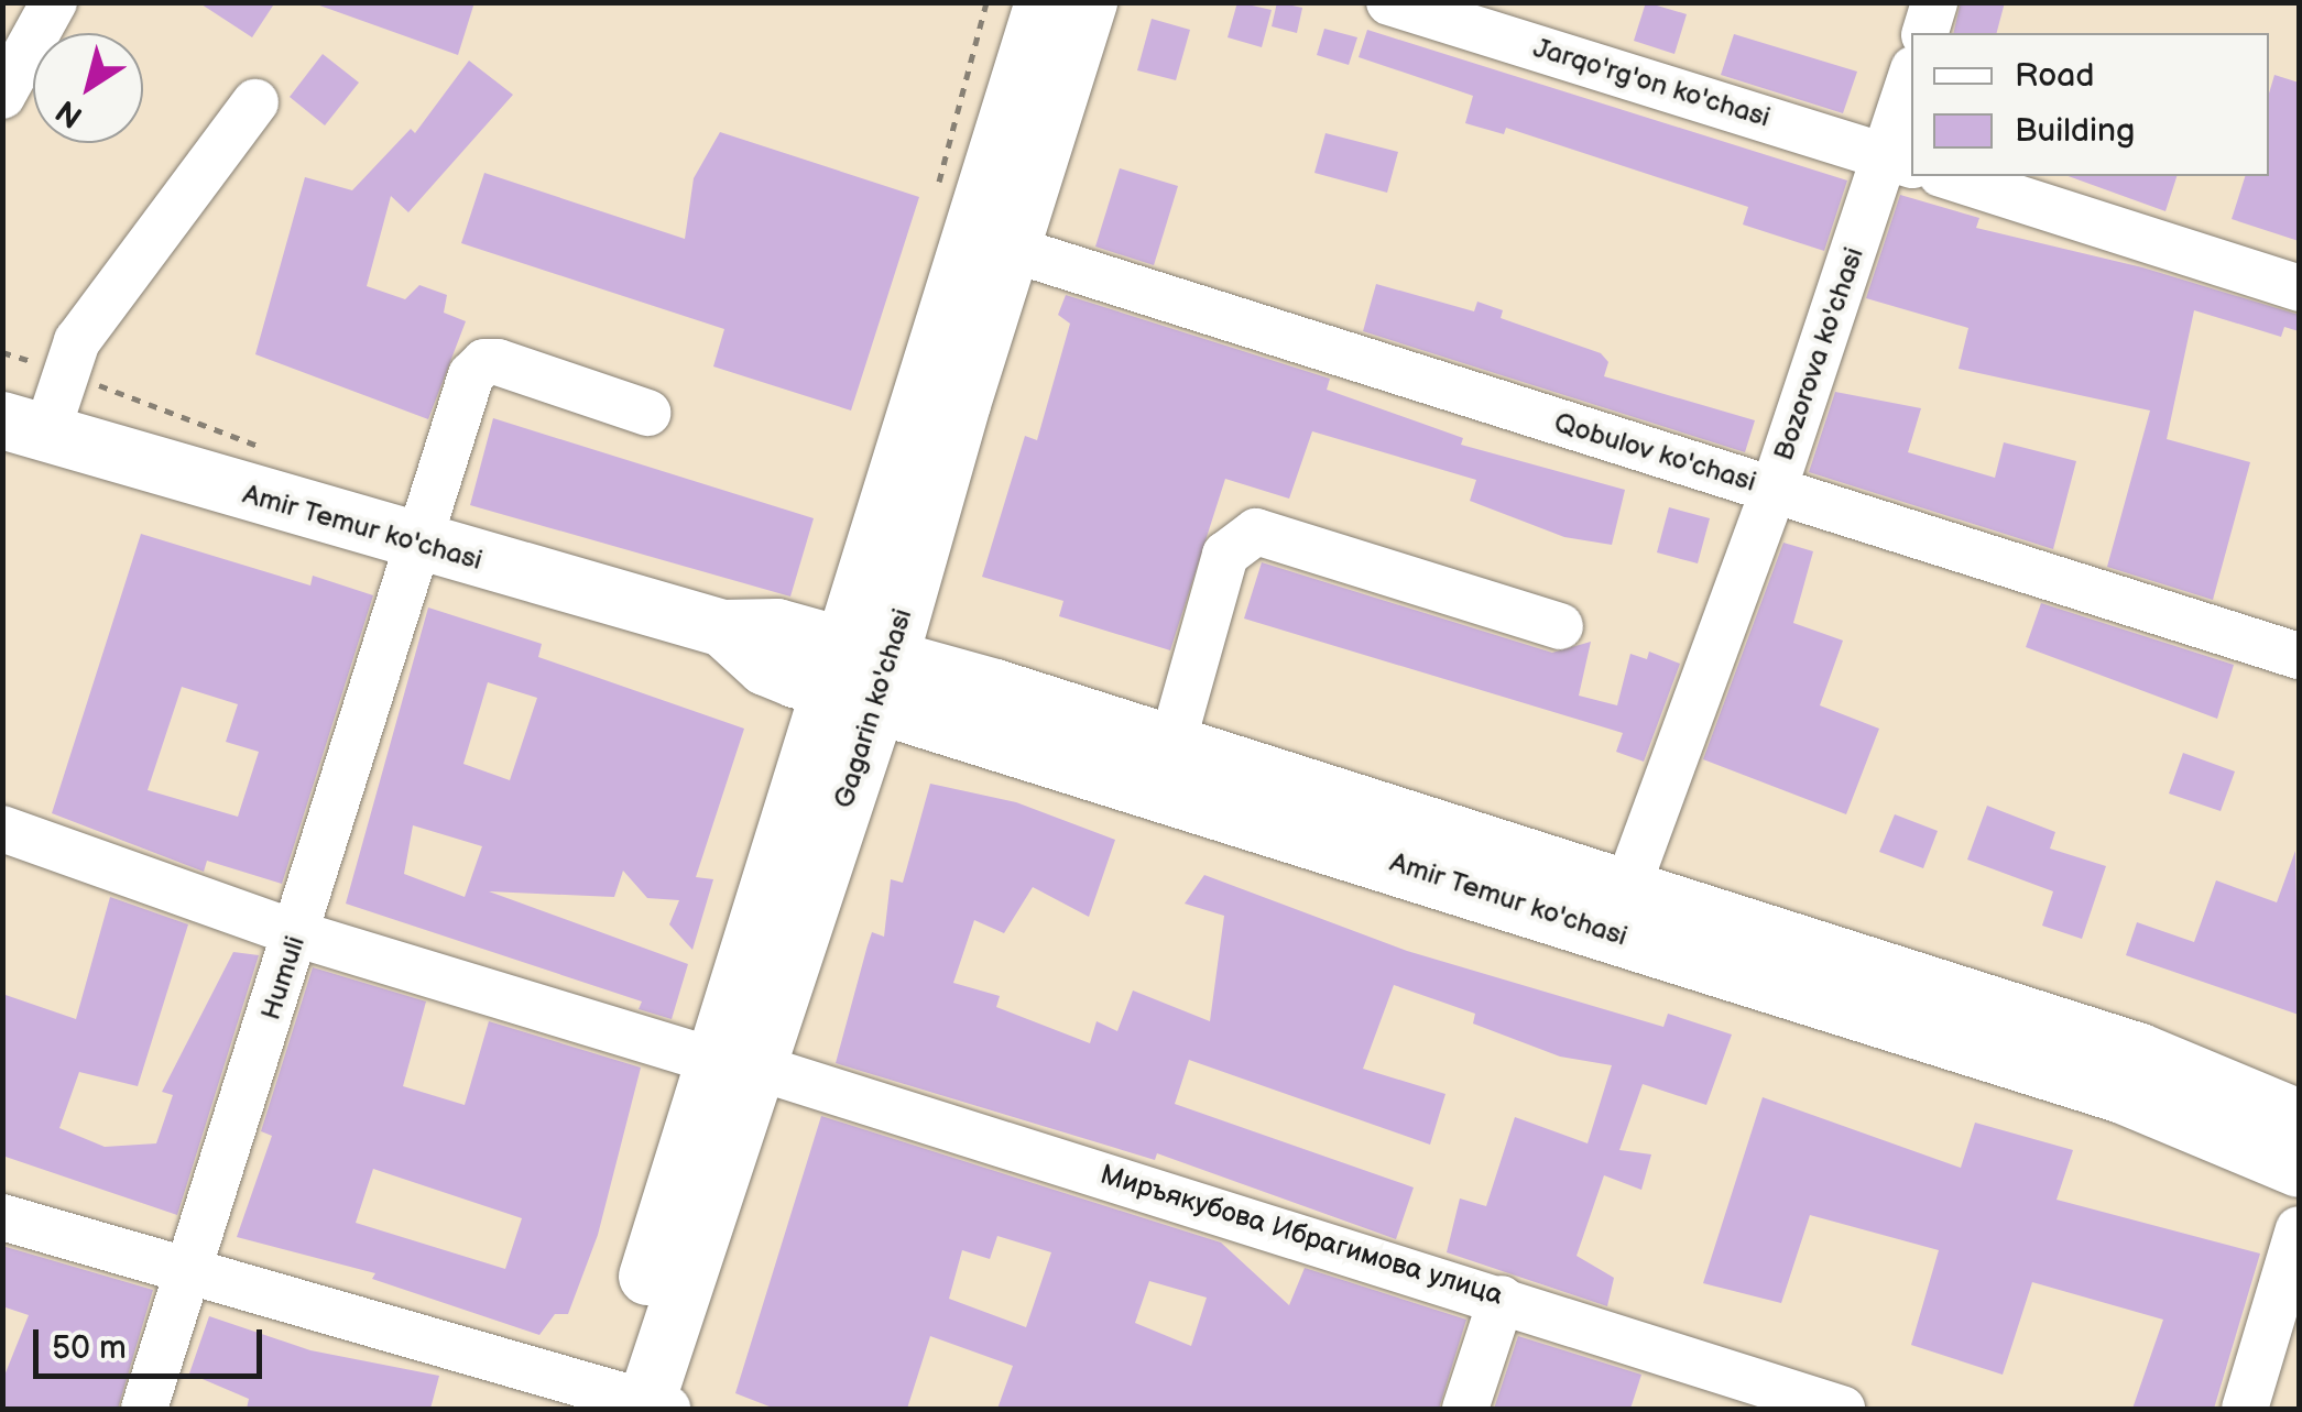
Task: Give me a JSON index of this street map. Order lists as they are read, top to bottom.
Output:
{
  "streets": {
    "main road": ["Amir Temur ko'chasi", "Gagarin ko'chasi"],
    "street": [
      "Jarqo'rg'on ko'chasi",
      "Bozorova ko'chasi",
      "Qobulov ko'chasi",
      "Humuli",
      "Миръякубова Ибрагимова улица"
    ]
  },
  "crossings": [
    ["Jarqo'rg'on ko'chasi", "Bozorova ko'chasi"],
    ["Bozorova ko'chasi", "Qobulov ko'chasi"],
    ["Bozorova ko'chasi", "Amir Temur ko'chasi"],
    ["Qobulov ko'chasi", "Gagarin ko'chasi"],
    ["Amir Temur ko'chasi", "Gagarin ko'chasi"],
    ["Amir Temur ko'chasi", "Humuli"],
    ["Gagarin ko'chasi", "Миръякубова Ибрагимова улица"],
    ["Humuli", "Миръякубова Ибрагимова улица"]
  ],
  "legend": ["Road", "Building"],
  "scale_bar": "50 m",
  "north": "bottom left"
}
